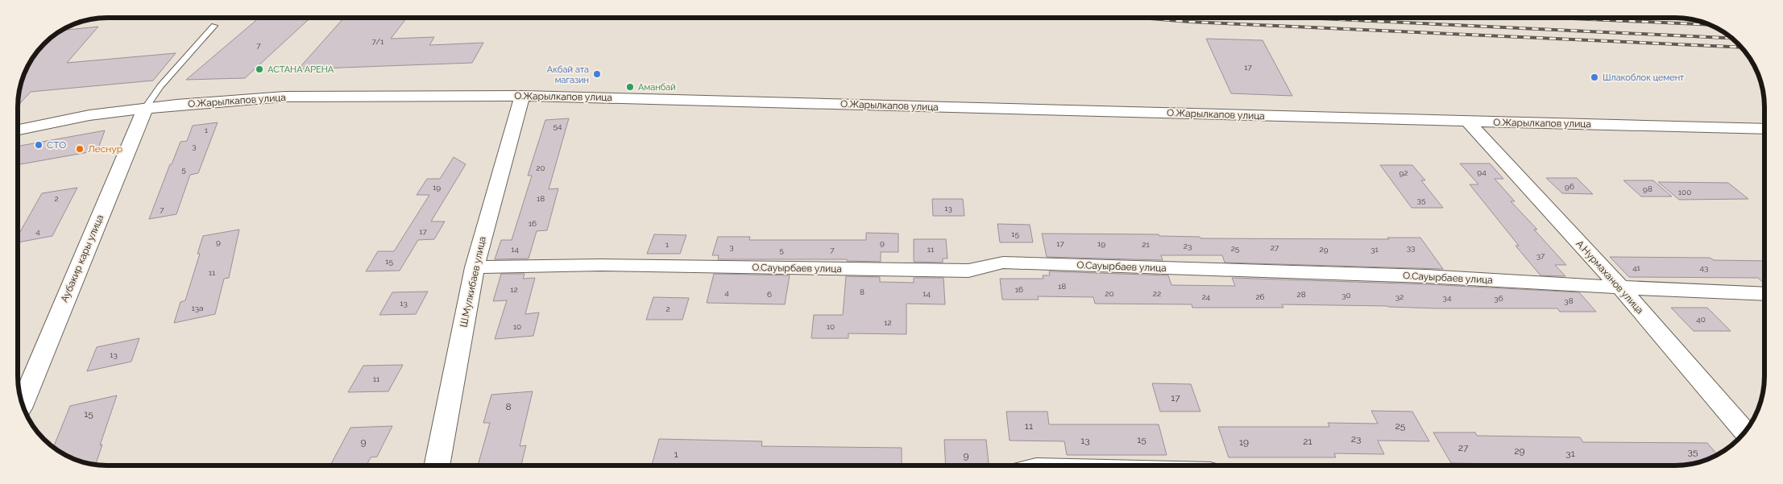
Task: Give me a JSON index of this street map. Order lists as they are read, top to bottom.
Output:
{
  "streets": {
    "street": [
      "О.Жарылкапов улица",
      "Аубакир кары улица",
      "О.Сауырбаев улица",
      "А.Нурмаханов улица",
      "Ш.Мулкибаев улица"
    ]
  },
  "crossings": [
    ["О.Жарылкапов улица", "Аубакир кары улица"],
    ["О.Жарылкапов улица", "А.Нурмаханов улица"],
    ["О.Жарылкапов улица", "Ш.Мулкибаев улица"],
    ["О.Сауырбаев улица", "А.Нурмаханов улица"],
    ["О.Сауырбаев улица", "Ш.Мулкибаев улица"]
  ],
  "places": [
    "АСТАНА АРЕНА",
    "Акбай ата магазин",
    "Шлакоблок цемент",
    "Аманбай",
    "СТО",
    "Леснур"
  ],
  "house_numbers": [
    "7/1",
    "7",
    "17",
    "54",
    "1",
    "3",
    "20",
    "5",
    "94",
    "92",
    "96",
    "19",
    "98",
    "100",
    "2",
    "18",
    "35",
    "13",
    "7",
    "16",
    "4",
    "17",
    "15",
    "9",
    "9",
    "17",
    "19",
    "1",
    "21",
    "23",
    "3",
    "27",
    "33",
    "25",
    "14",
    "11",
    "29",
    "31",
    "5",
    "7",
    "37",
    "15",
    "41",
    "43",
    "11",
    "18",
    "12",
    "16",
    "8",
    "4",
    "14",
    "20",
    "22",
    "6",
    "28",
    "30",
    "24",
    "26",
    "32",
    "34",
    "36",
    "38",
    "13",
    "13а",
    "2",
    "40",
    "12",
    "10",
    "10",
    "13",
    "11",
    "17",
    "8",
    "15",
    "11",
    "25",
    "23",
    "15",
    "13",
    "21",
    "9",
    "19",
    "27",
    "29",
    "35",
    "31",
    "1",
    "9"
  ]
}
